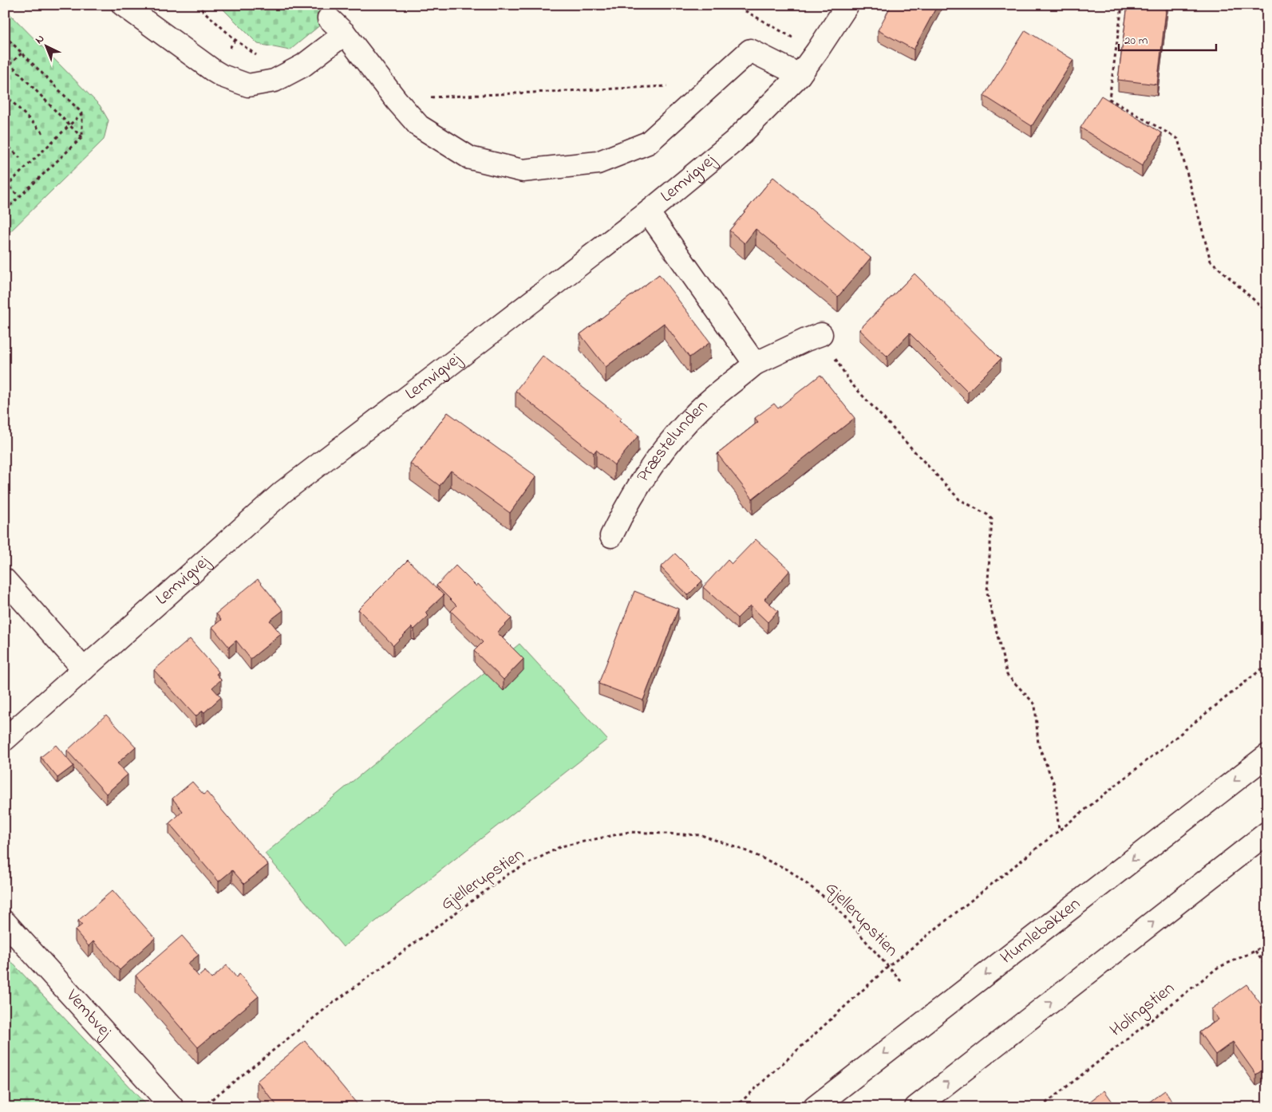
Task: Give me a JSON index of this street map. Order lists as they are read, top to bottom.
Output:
{
  "streets": {
    "street": [
      "Lemvigvej",
      "Præstelunden",
      "Humlebakken",
      "Vembvej"
    ],
    "path": ["Gjellerupstien", "Holingstien"]
  },
  "scale_bar": "20 m",
  "north": "top left"
}
